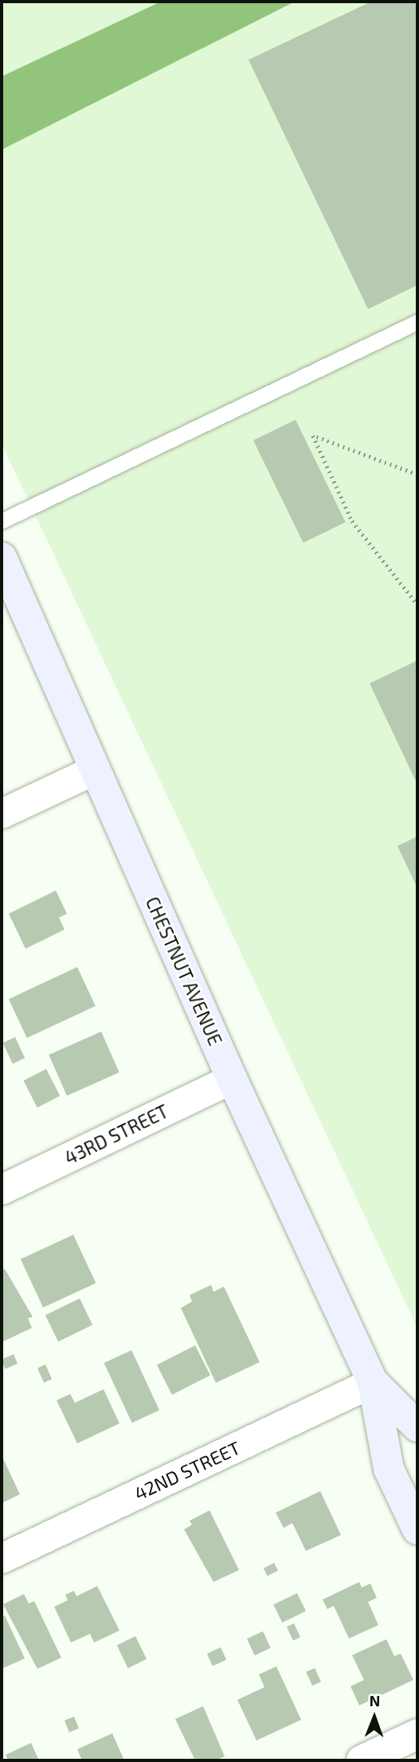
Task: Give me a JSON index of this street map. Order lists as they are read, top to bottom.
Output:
{
  "streets": {
    "main road": ["CHESTNUT AVENUE"],
    "street": ["43RD STREET", "42ND STREET"]
  },
  "crossings": [
    ["CHESTNUT AVENUE", "43RD STREET"],
    ["CHESTNUT AVENUE", "42ND STREET"]
  ],
  "north": "top"
}
